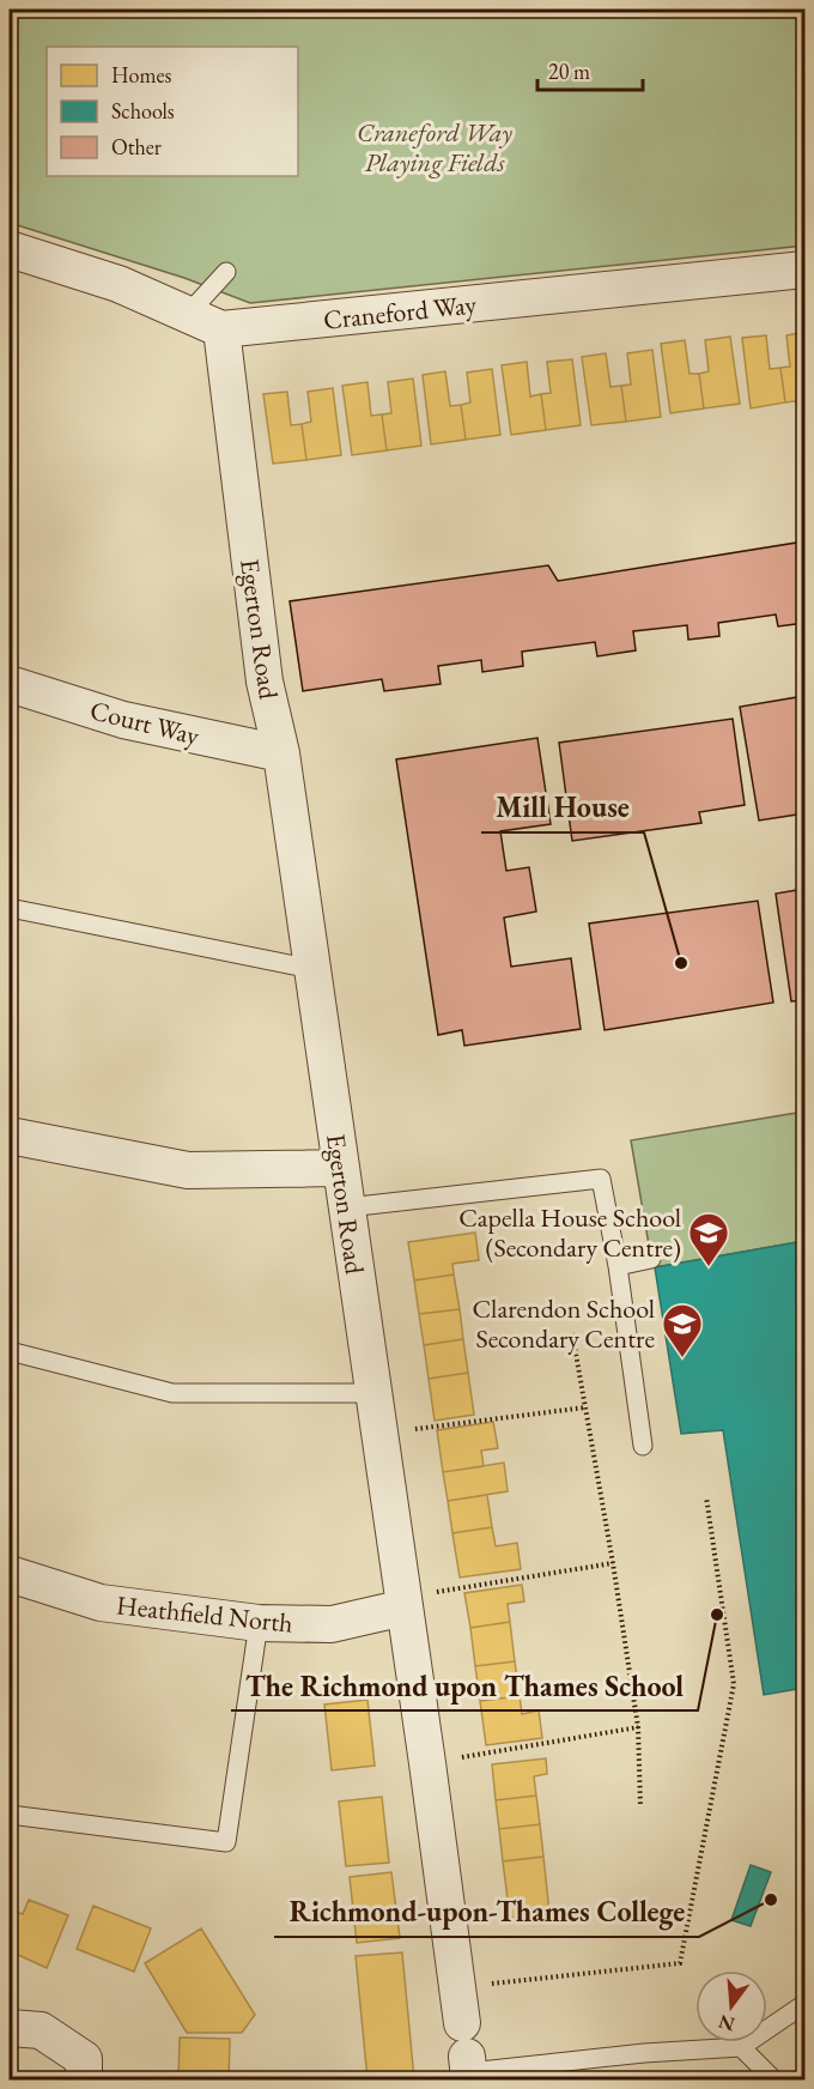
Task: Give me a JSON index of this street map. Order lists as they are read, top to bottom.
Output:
{
  "streets": {
    "street": [
      "Craneford Way",
      "Egerton Road",
      "Court Way",
      "Heathfield North"
    ]
  },
  "crossings": [
    ["Craneford Way", "Egerton Road"],
    ["Egerton Road", "Court Way"],
    ["Egerton Road", "Heathfield North"]
  ],
  "parks": ["Craneford Way Playing Fields"],
  "places": {
    "other": ["Mill House", "The Richmond upon Thames School", "Richmond-upon-Thames College"],
    "school or university": ["Capella House School (Secondary Centre)", "Clarendon School Secondary Centre"]
  },
  "legend": ["Homes", "Schools", "Other"],
  "scale_bar": "20 m",
  "north": "bottom"
}
